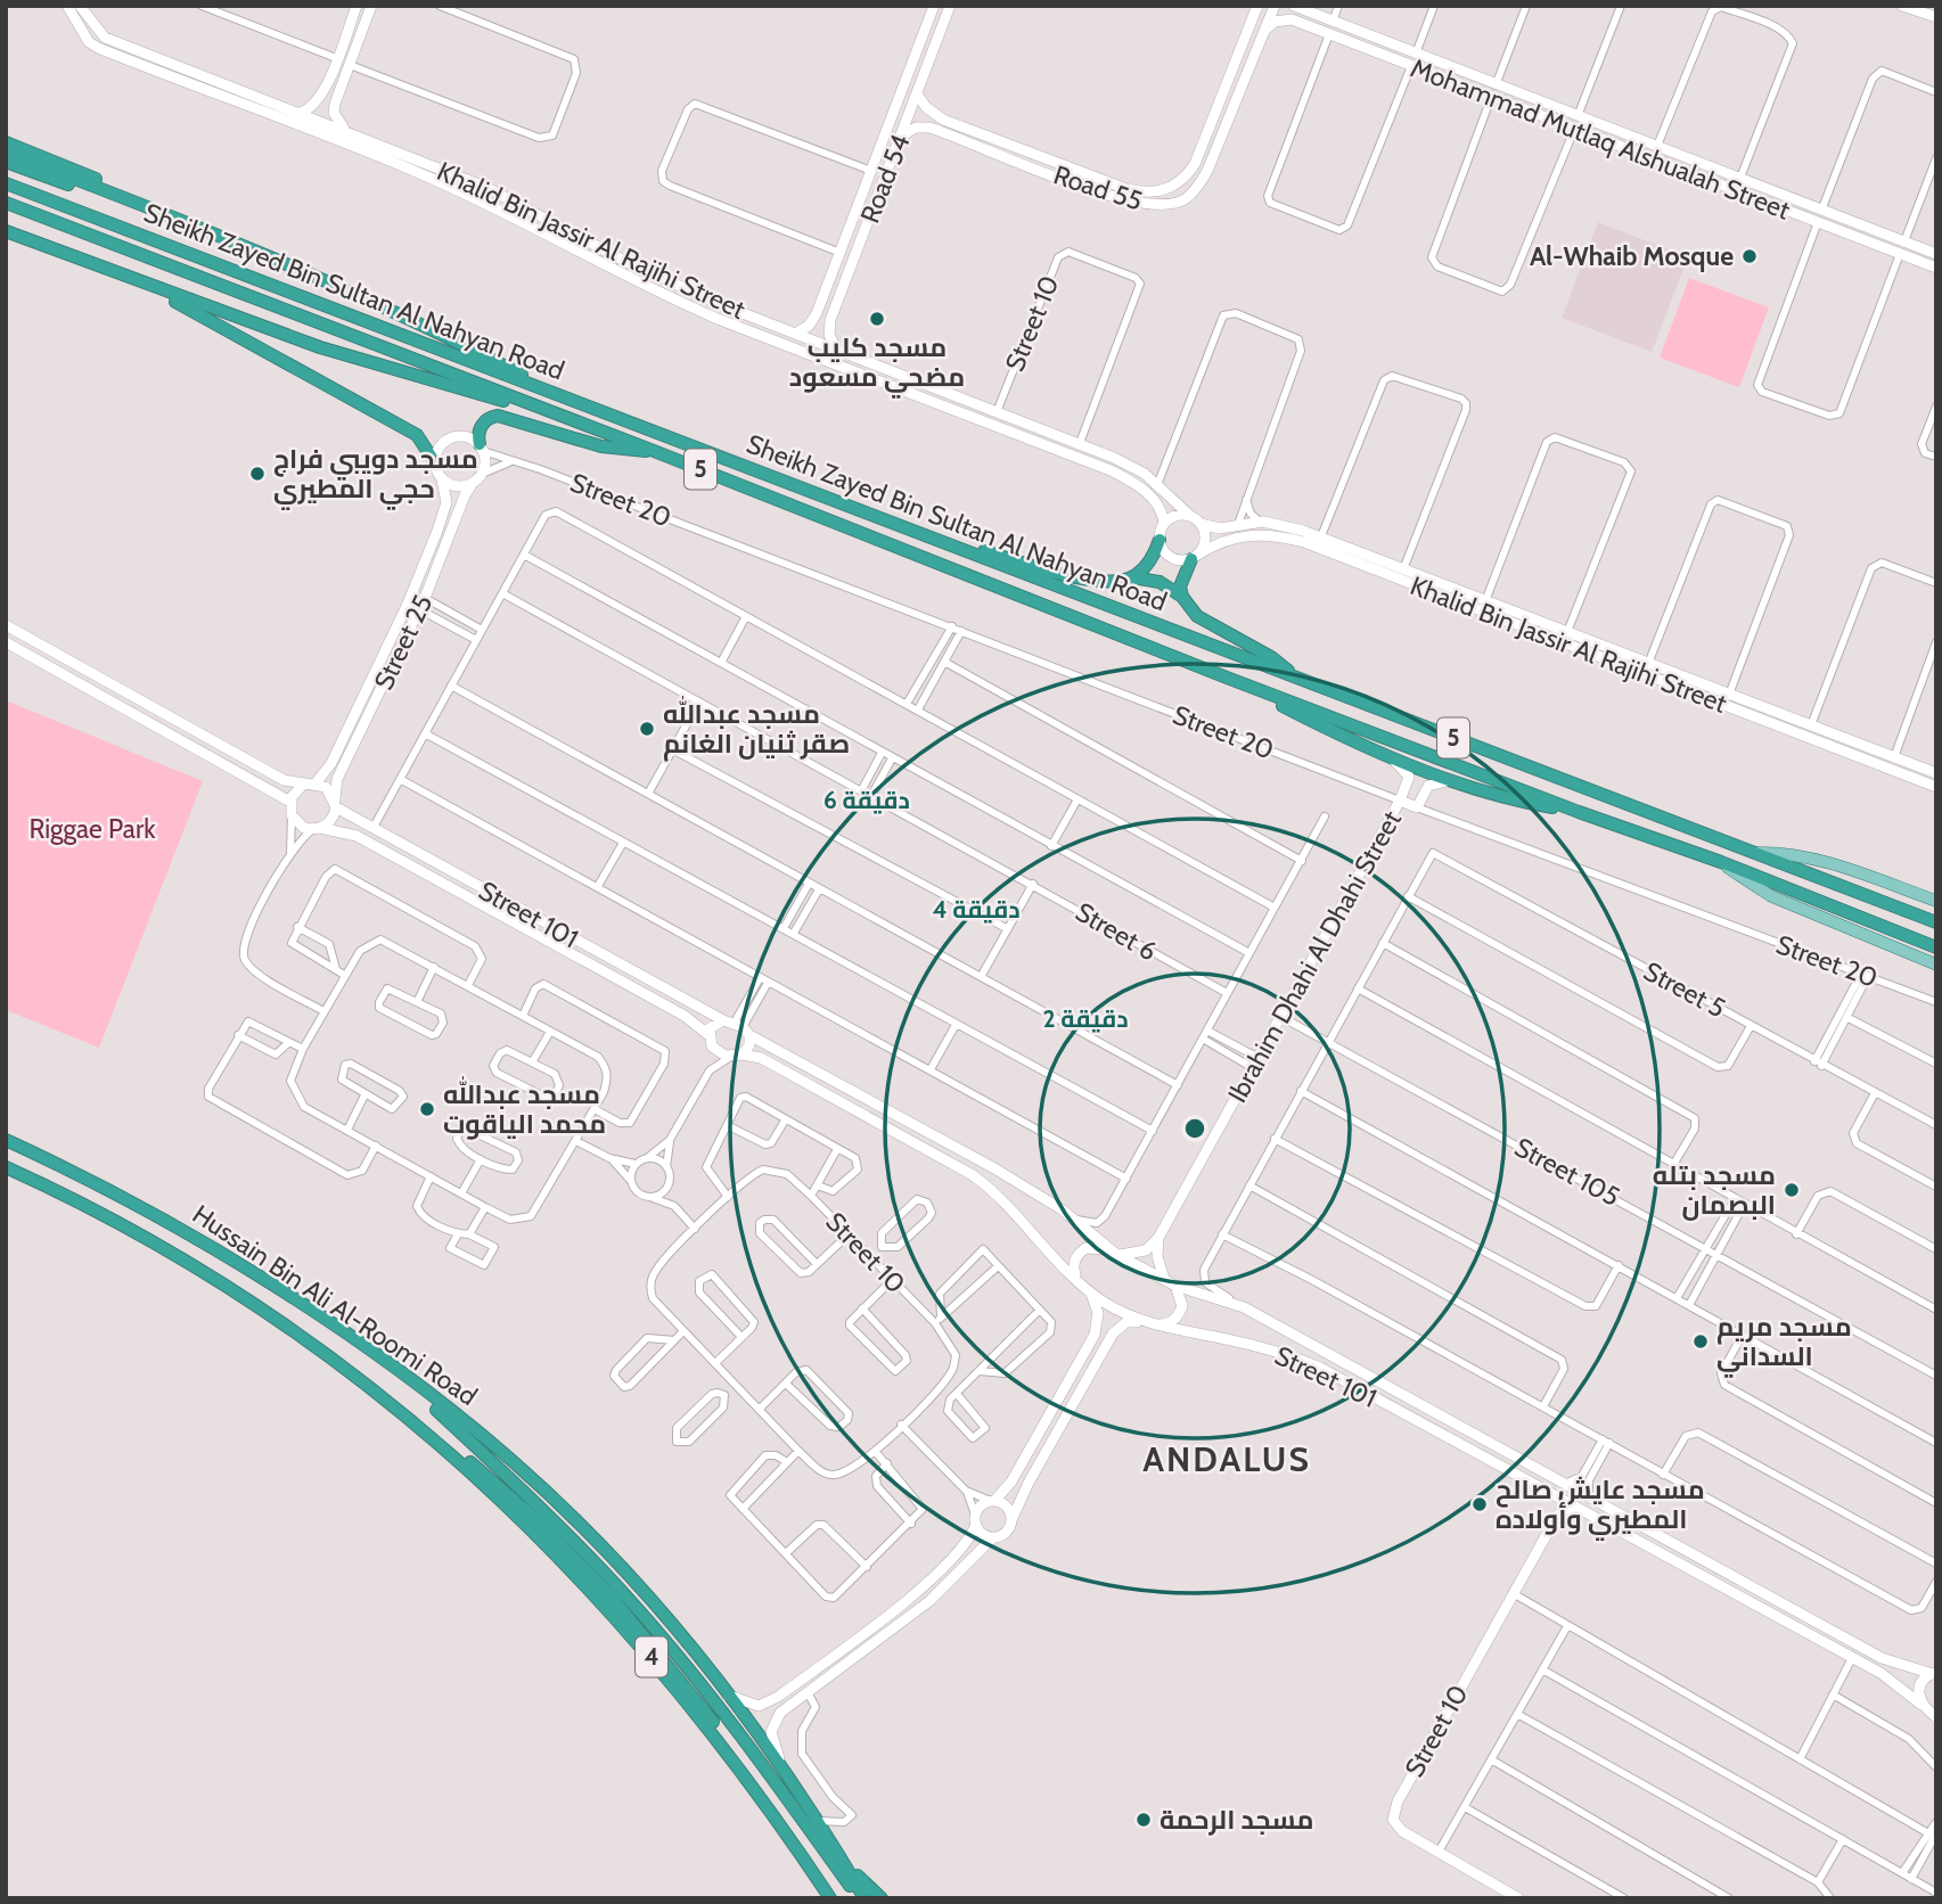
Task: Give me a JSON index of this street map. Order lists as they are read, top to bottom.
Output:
{
  "streets": {
    "highway": [
      "Sheikh Zayed Bin Sultan Al Nahyan Road",
      "5",
      "Hussain Bin Ali Al-Roomi Road",
      "4"
    ],
    "street": [
      "Mohammad Mutlaq Alshualah Street",
      "Road 54",
      "Road 55",
      "Khalid Bin Jassir Al Rajihi Street",
      "Street 10",
      "Street 20",
      "Street 25",
      "Street 101",
      "Street 6",
      "Ibrahim Dhahi Al Dhahi Street",
      "Street 5",
      "Street 105"
    ]
  },
  "crossings": [
    ["Road 54", "Road 55"],
    ["Road 54", "Khalid Bin Jassir Al Rajihi Street"],
    ["Khalid Bin Jassir Al Rajihi Street", "Street 10"],
    ["Street 20", "Street 25"],
    ["Street 20", "Ibrahim Dhahi Al Dhahi Street"],
    ["Street 25", "Street 101"],
    ["Ibrahim Dhahi Al Dhahi Street", "Street 105"]
  ],
  "districts": ["ANDALUS"],
  "parks": ["Riggae Park"],
  "places": [
    "Al-Whaib Mosque",
    "مسجد كليب مضحي مسعود",
    "مسجد دويبي فراج حجي المطيري",
    "مسجد عبدالله صقر ثنيان الغانم",
    "مسجد عبدالله محمد الياقوت",
    "مسجد بتله البصمان",
    "مسجد مريم السداني",
    "مسجد عايش صالح المطيري وأولاده",
    "مسجد الرحمة"
  ],
  "rings": ["6 دقيقة", "4 دقيقة", "2 دقيقة"]
}
